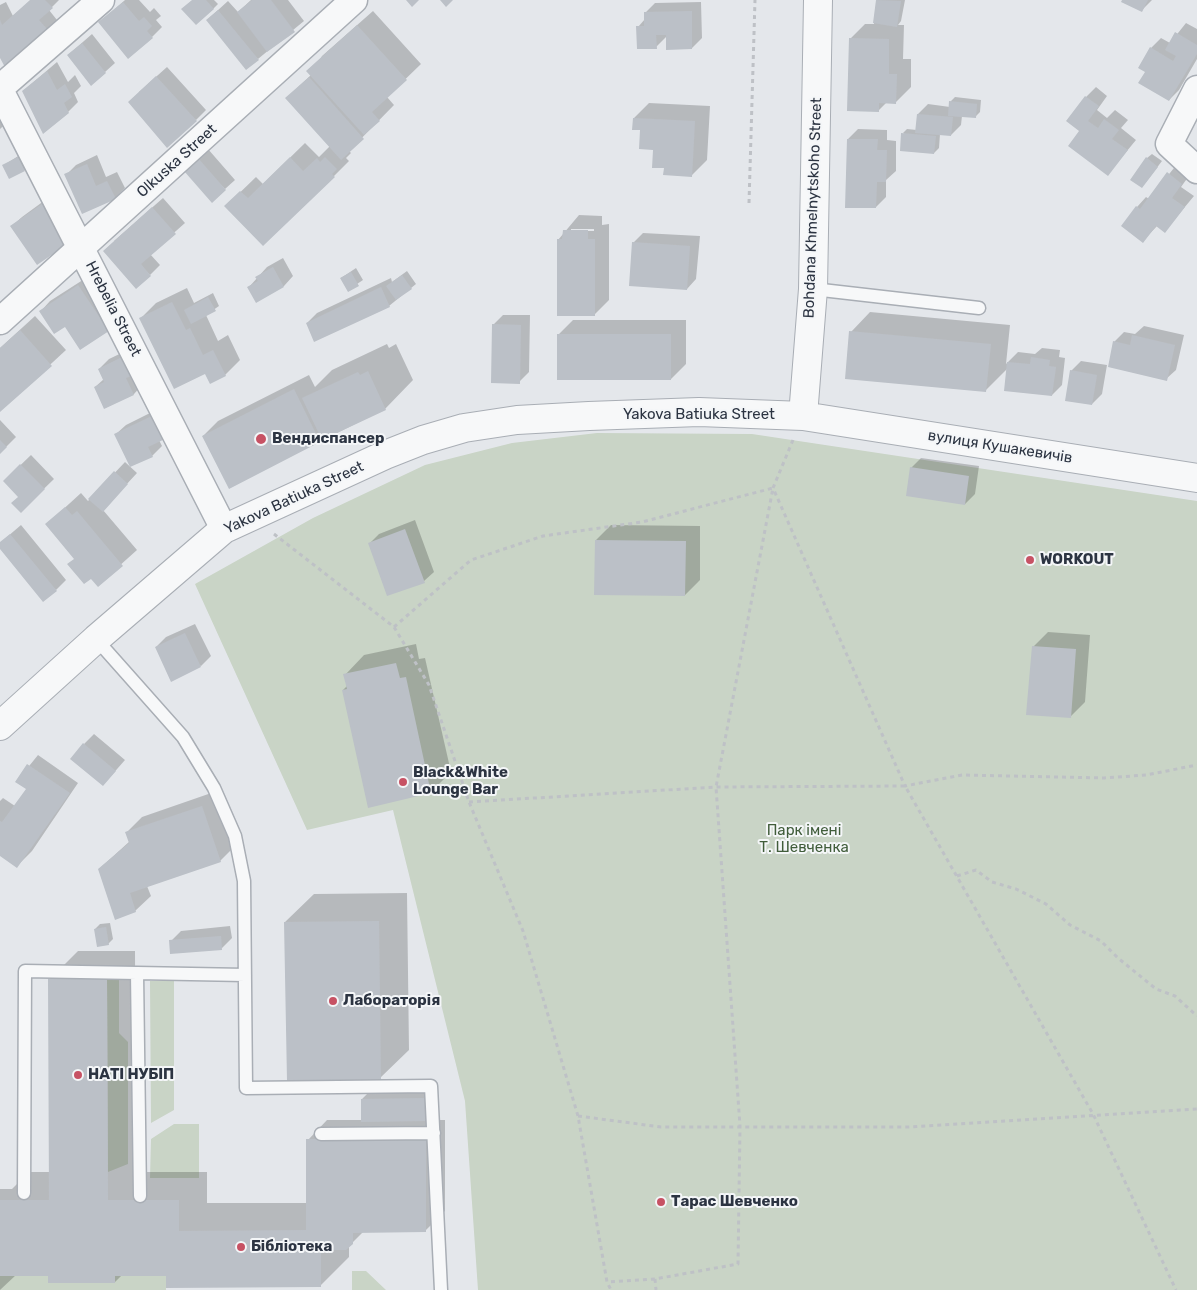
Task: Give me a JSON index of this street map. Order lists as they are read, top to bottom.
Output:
{
  "streets": {
    "street": [
      "Olkuska Street",
      "Bohdana Khmelnytskoho Street",
      "Hrebelia Street",
      "Yakova Batiuka Street",
      "вулиця Кушакевичів"
    ]
  },
  "crossings": [
    ["Olkuska Street", "Hrebelia Street"],
    ["Bohdana Khmelnytskoho Street", "Yakova Batiuka Street"],
    ["Bohdana Khmelnytskoho Street", "вулиця Кушакевичів"],
    ["Hrebelia Street", "Yakova Batiuka Street"],
    ["Yakova Batiuka Street", "вулиця Кушакевичів"]
  ],
  "parks": ["Парк імені Т. Шевченка"],
  "places": [
    "Вендиспансер",
    "WORKOUT",
    "Black&White Lounge Bar",
    "Лабораторія",
    "НАТІ НУБІП",
    "Тарас Шевченко",
    "Бібліотека"
  ]
}
